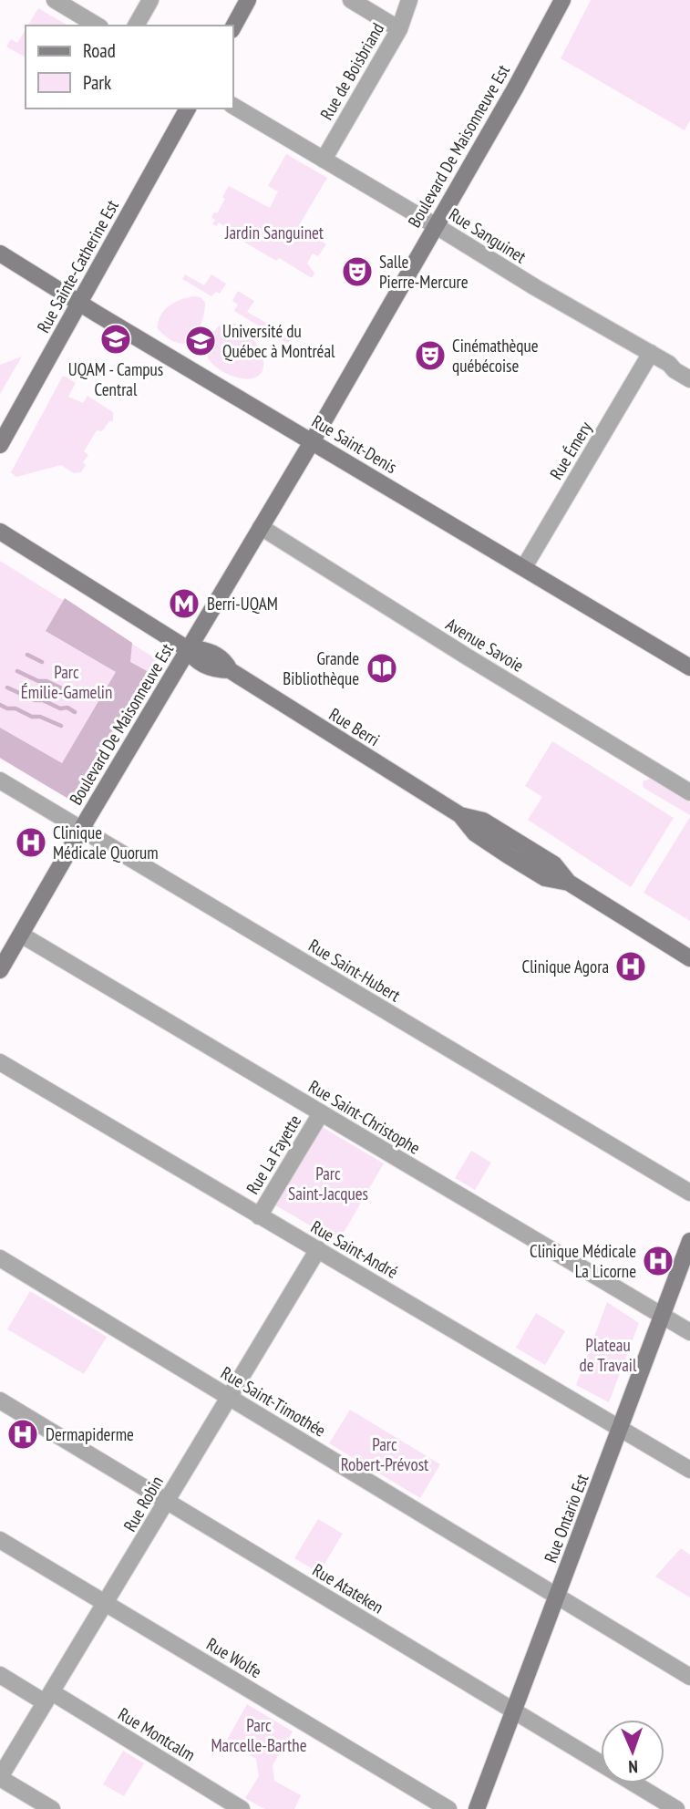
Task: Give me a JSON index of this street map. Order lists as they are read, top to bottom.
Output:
{
  "streets": {
    "street": [
      "Rue de Boisbriand",
      "Boulevard De Maisonneuve Est",
      "Rue Sanguinet",
      "Rue Sainte-Catherine Est",
      "Rue Saint-Denis",
      "Rue Émery",
      "Avenue Savoie",
      "Rue Berri",
      "Rue Saint-Hubert",
      "Rue Saint-Christophe",
      "Rue La Fayette",
      "Rue Saint-André",
      "Rue Saint-Timothée",
      "Rue Robin",
      "Rue Ontario Est",
      "Rue Atateken",
      "Rue Wolfe",
      "Rue Montcalm"
    ]
  },
  "crossings": [
    ["Rue de Boisbriand", "Rue Sanguinet"],
    ["Boulevard De Maisonneuve Est", "Rue Sanguinet"],
    ["Boulevard De Maisonneuve Est", "Rue Saint-Denis"],
    ["Boulevard De Maisonneuve Est", "Avenue Savoie"],
    ["Boulevard De Maisonneuve Est", "Rue Berri"],
    ["Boulevard De Maisonneuve Est", "Rue Saint-Hubert"],
    ["Boulevard De Maisonneuve Est", "Rue Saint-Christophe"],
    ["Rue Sanguinet", "Rue Émery"],
    ["Rue Sainte-Catherine Est", "Rue Saint-Denis"],
    ["Rue Saint-Denis", "Rue Émery"],
    ["Rue Saint-Christophe", "Rue La Fayette"],
    ["Rue Saint-Christophe", "Rue Ontario Est"],
    ["Rue La Fayette", "Rue Saint-André"],
    ["Rue Saint-André", "Rue Robin"],
    ["Rue Saint-André", "Rue Ontario Est"],
    ["Rue Saint-Timothée", "Rue Robin"],
    ["Rue Saint-Timothée", "Rue Ontario Est"],
    ["Rue Robin", "Rue Atateken"],
    ["Rue Robin", "Rue Wolfe"],
    ["Rue Robin", "Rue Montcalm"],
    ["Rue Ontario Est", "Rue Atateken"]
  ],
  "parks": [
    "Jardin Sanguinet",
    "Parc Émilie-Gamelin",
    "Parc Saint-Jacques",
    "Plateau de Travail",
    "Parc Robert-Prévost",
    "Parc Marcelle-Barthe"
  ],
  "places": {
    "theatre": ["Salle Pierre-Mercure", "Cinémathèque québécoise"],
    "school or university": ["UQAM - Campus Central", "Université du Québec à Montréal"],
    "metro station": ["Berri-UQAM"],
    "library": ["Grande Bibliothèque"],
    "hospital": [
      "Clinique Médicale Quorum",
      "Clinique Agora",
      "Clinique Médicale La Licorne",
      "Dermapiderme"
    ]
  },
  "legend": ["Road", "Park"],
  "north": "bottom"
}
